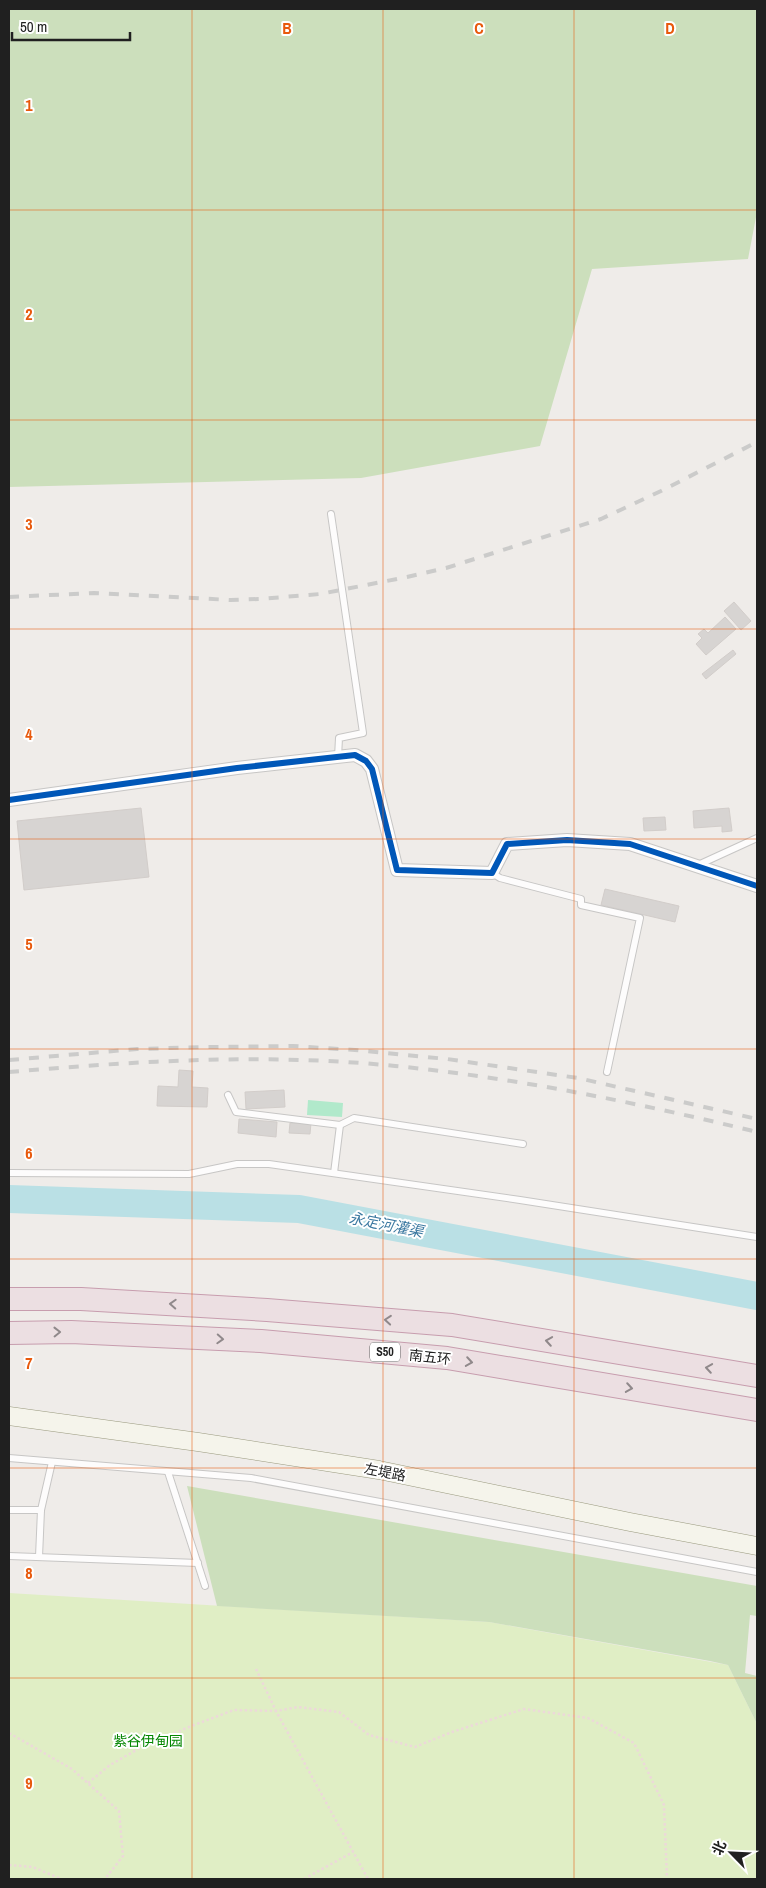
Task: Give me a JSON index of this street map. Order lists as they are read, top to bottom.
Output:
{
  "streets": {
    "highway": ["S50", "南五环"],
    "main road": ["左堤路"]
  },
  "water": ["永定河灌渠"],
  "parks": ["紫谷伊甸园"],
  "scale_bar": "50 m",
  "north": "top left",
  "grid": {
    "columns": ["B", "C", "D"],
    "rows": [
      "1",
      "2",
      "3",
      "4",
      "5",
      "6",
      "7",
      "8",
      "9"
    ]
  }
}
